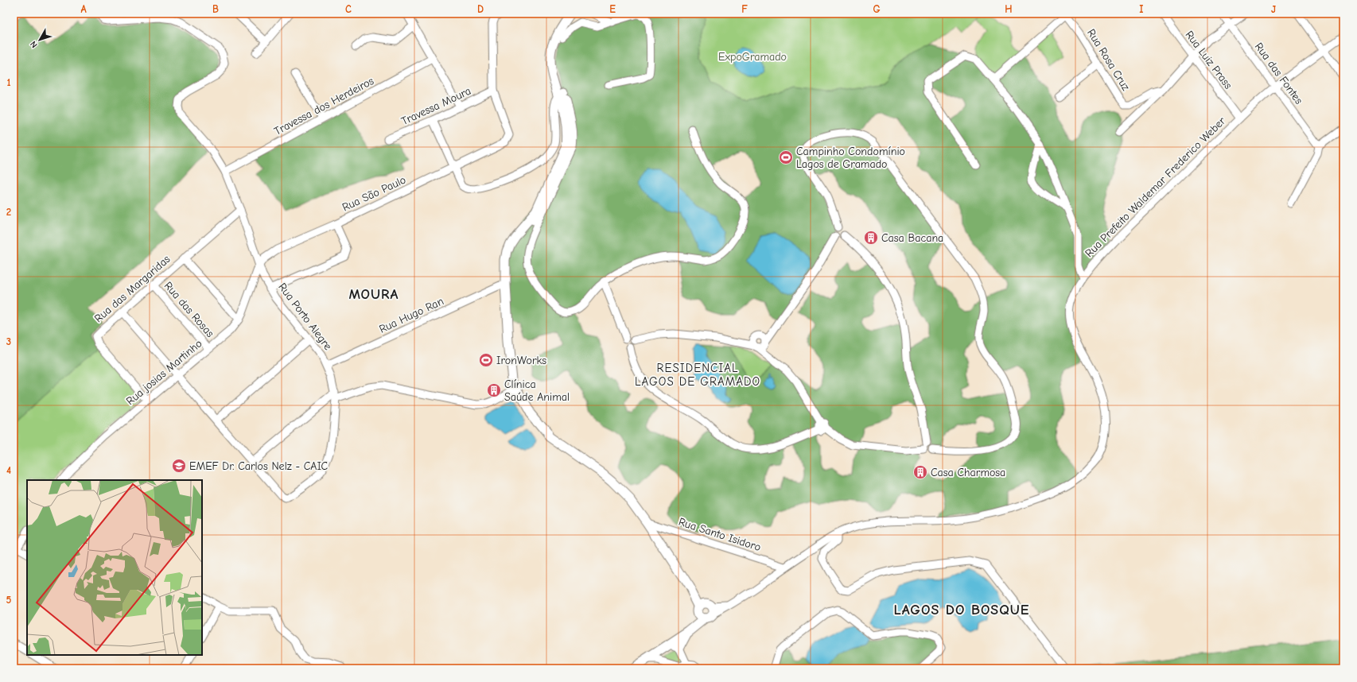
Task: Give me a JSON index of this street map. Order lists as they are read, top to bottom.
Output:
{
  "streets": {
    "main road": ["Rua Prefeito Waldemar Frederico Weber"],
    "street": [
      "Rua Rosa Cruz",
      "Rua Luiz Prass",
      "Rua das Fontes",
      "Travessa dos Herdeiros",
      "Travessa Moura",
      "Rua São Paulo",
      "Rua das Margaridas",
      "Rua das Rosas",
      "Rua Hugo Ran",
      "Rua Porto Alegre",
      "Rua josias Martinho",
      "Rua Santo Isidoro"
    ]
  },
  "crossings": [
    ["Rua Luiz Prass", "Rua Prefeito Waldemar Frederico Weber"],
    ["Rua das Fontes", "Rua Prefeito Waldemar Frederico Weber"],
    ["Travessa dos Herdeiros", "Rua Porto Alegre"],
    ["Travessa Moura", "Rua São Paulo"],
    ["Rua Prefeito Waldemar Frederico Weber", "Rua Santo Isidoro"],
    ["Rua São Paulo", "Rua Porto Alegre"],
    ["Rua São Paulo", "Rua josias Martinho"],
    ["Rua das Margaridas", "Rua das Rosas"],
    ["Rua das Margaridas", "Rua Porto Alegre"],
    ["Rua das Margaridas", "Rua josias Martinho"],
    ["Rua das Rosas", "Rua josias Martinho"],
    ["Rua Hugo Ran", "Rua Porto Alegre"],
    ["Rua Porto Alegre", "Rua josias Martinho"]
  ],
  "districts": ["MOURA", "RESIDENCIAL LAGOS DE GRAMADO", "LAGOS DO BOSQUE"],
  "parks": ["ExpoGramado"],
  "places": {
    "sports": ["Campinho Condomínio Lagos de Gramado", "IronWorks"],
    "building": ["Casa Bacana", "Clínica Saúde Animal", "Casa Charmosa"],
    "school or university": ["EMEF Dr. Carlos Nelz - CAIC"]
  },
  "north": "bottom left",
  "grid": {
    "columns": [
      "A",
      "B",
      "C",
      "D",
      "E",
      "F",
      "G",
      "H",
      "I",
      "J"
    ],
    "rows": [
      "1",
      "2",
      "3",
      "4",
      "5"
    ]
  }
}
